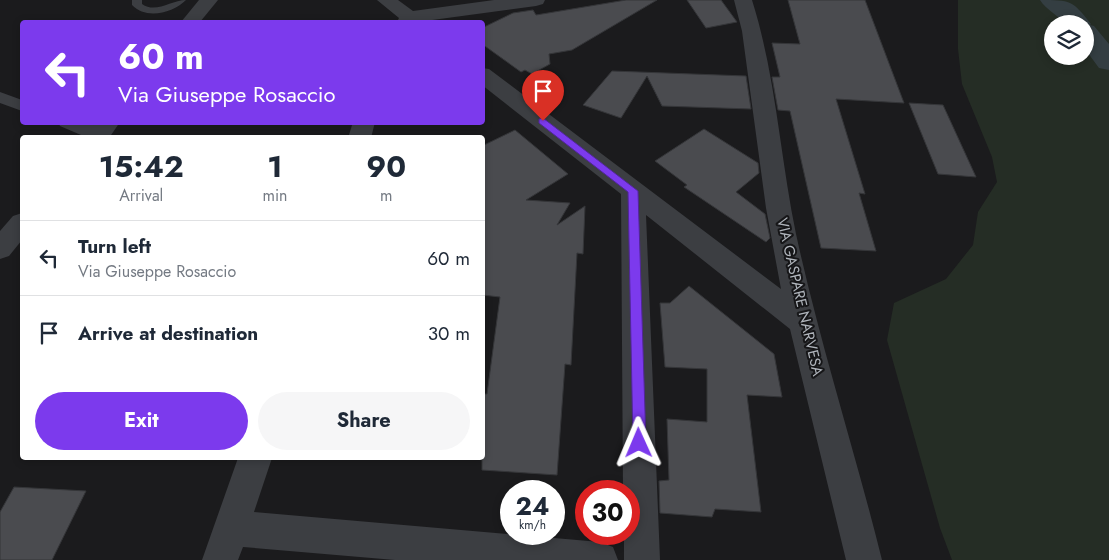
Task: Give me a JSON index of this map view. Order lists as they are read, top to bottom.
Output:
{
  "streets": {
    "street": ["VIA GASPARE NARVESA"]
  },
  "page": {
    "turn": ["60 m", "Via Giuseppe Rosaccio"],
    "eta": [
      "15:42",
      "Arrival",
      "1",
      "min",
      "90",
      "m"
    ],
    "list": [
      {
        "name": "Turn left",
        "note": "Via Giuseppe Rosaccio",
        "value": "60 m"
      },
      {
        "name": "Arrive at destination",
        "value": "30 m"
      }
    ],
    "buttons": ["Exit", "Share"],
    "speed": "24 km/h",
    "limit": "30"
  }
}
